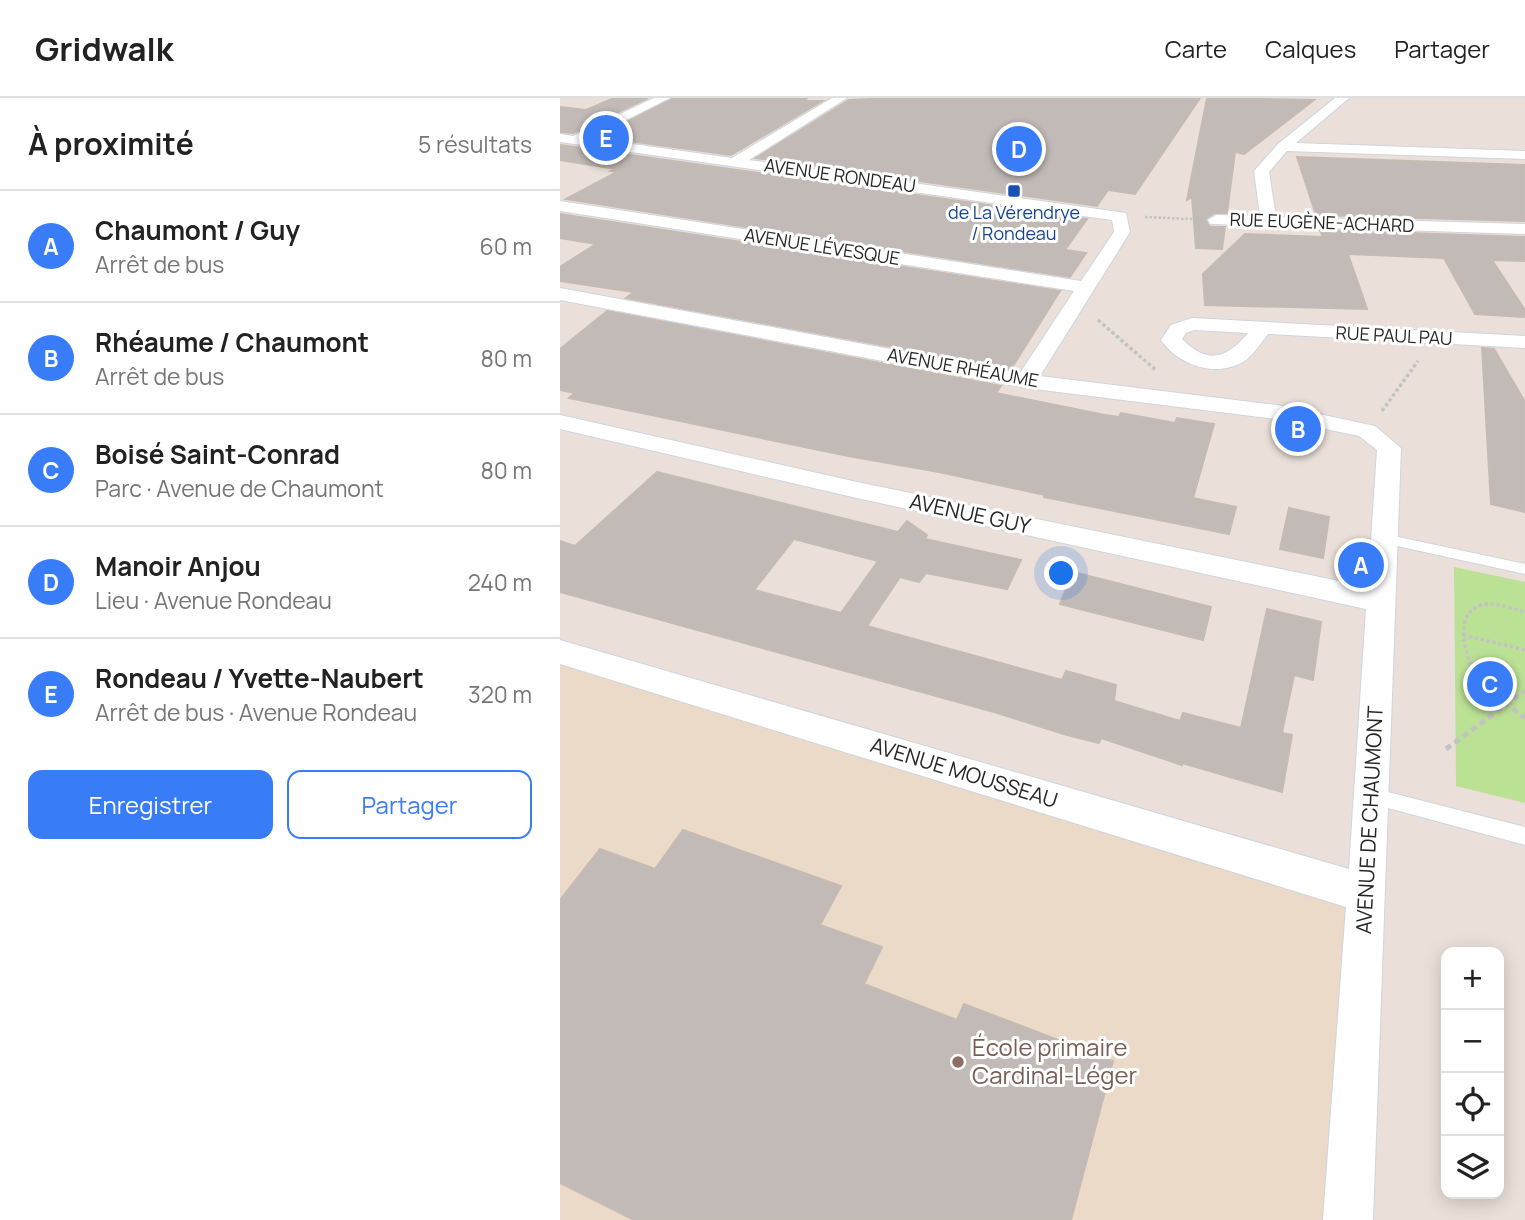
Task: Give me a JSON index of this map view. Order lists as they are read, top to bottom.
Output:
{
  "streets": {
    "street": [
      "AVENUE RONDEAU",
      "RUE EUGÈNE-ACHARD",
      "AVENUE LÉVESQUE",
      "RUE PAUL PAU",
      "AVENUE RHÉAUME",
      "AVENUE GUY",
      "AVENUE MOUSSEAU",
      "AVENUE DE CHAUMONT"
    ]
  },
  "crossings": [
    ["AVENUE RONDEAU", "RUE EUGÈNE-ACHARD"],
    ["AVENUE RHÉAUME", "AVENUE DE CHAUMONT"],
    ["AVENUE GUY", "AVENUE DE CHAUMONT"],
    ["AVENUE MOUSSEAU", "AVENUE DE CHAUMONT"]
  ],
  "places": {
    "transit": ["de La Vérendrye / Rondeau"],
    "other": ["École primaire Cardinal-Léger"]
  },
  "page": {
    "header": "Gridwalk",
    "nav": ["Carte", "Calques", "Partager"],
    "heading": ["À proximité", "5 résultats"],
    "pins": [
      "E",
      "D",
      "B",
      "A",
      "C"
    ],
    "list": [
      {
        "mark": "A",
        "name": "Chaumont / Guy",
        "note": "Arrêt de bus",
        "value": "60 m"
      },
      {
        "mark": "B",
        "name": "Rhéaume / Chaumont",
        "note": "Arrêt de bus",
        "value": "80 m"
      },
      {
        "mark": "C",
        "name": "Boisé Saint-Conrad",
        "note": "Parc · Avenue de Chaumont",
        "value": "80 m"
      },
      {
        "mark": "D",
        "name": "Manoir Anjou",
        "note": "Lieu · Avenue Rondeau",
        "value": "240 m"
      },
      {
        "mark": "E",
        "name": "Rondeau / Yvette-Naubert",
        "note": "Arrêt de bus · Avenue Rondeau",
        "value": "320 m"
      }
    ],
    "buttons": ["Enregistrer", "Partager"],
    "map_buttons": ["+", "−"]
  }
}
